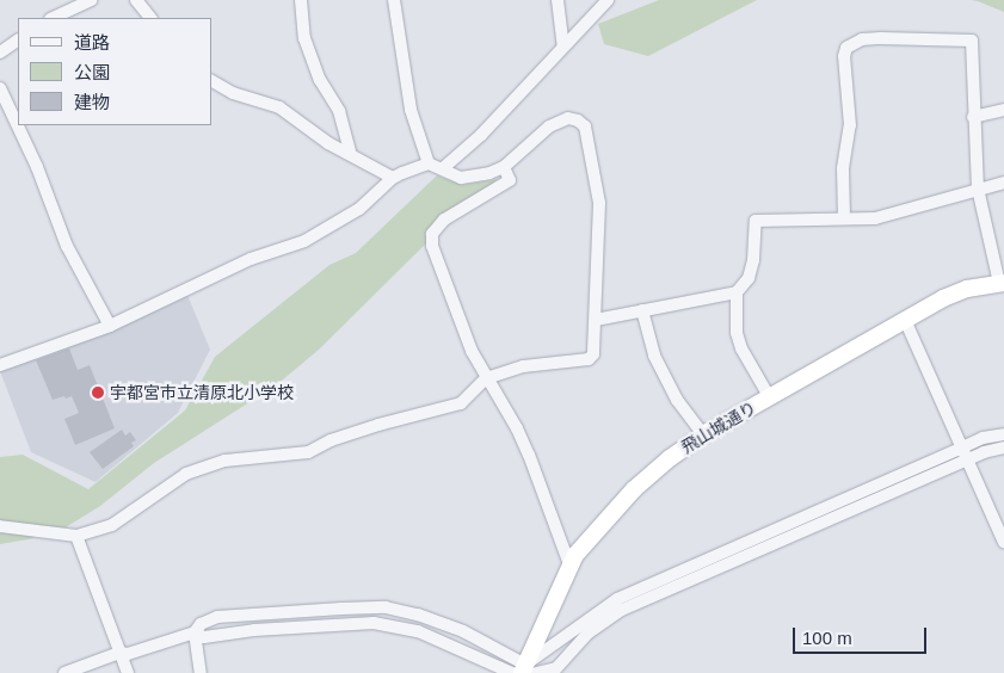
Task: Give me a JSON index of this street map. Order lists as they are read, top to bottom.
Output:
{
  "streets": {
    "highway": ["飛山城通り"]
  },
  "places": ["宇都宮市立清原北小学校"],
  "legend": ["道路", "公園", "建物"],
  "scale_bar": "100 m"
}
